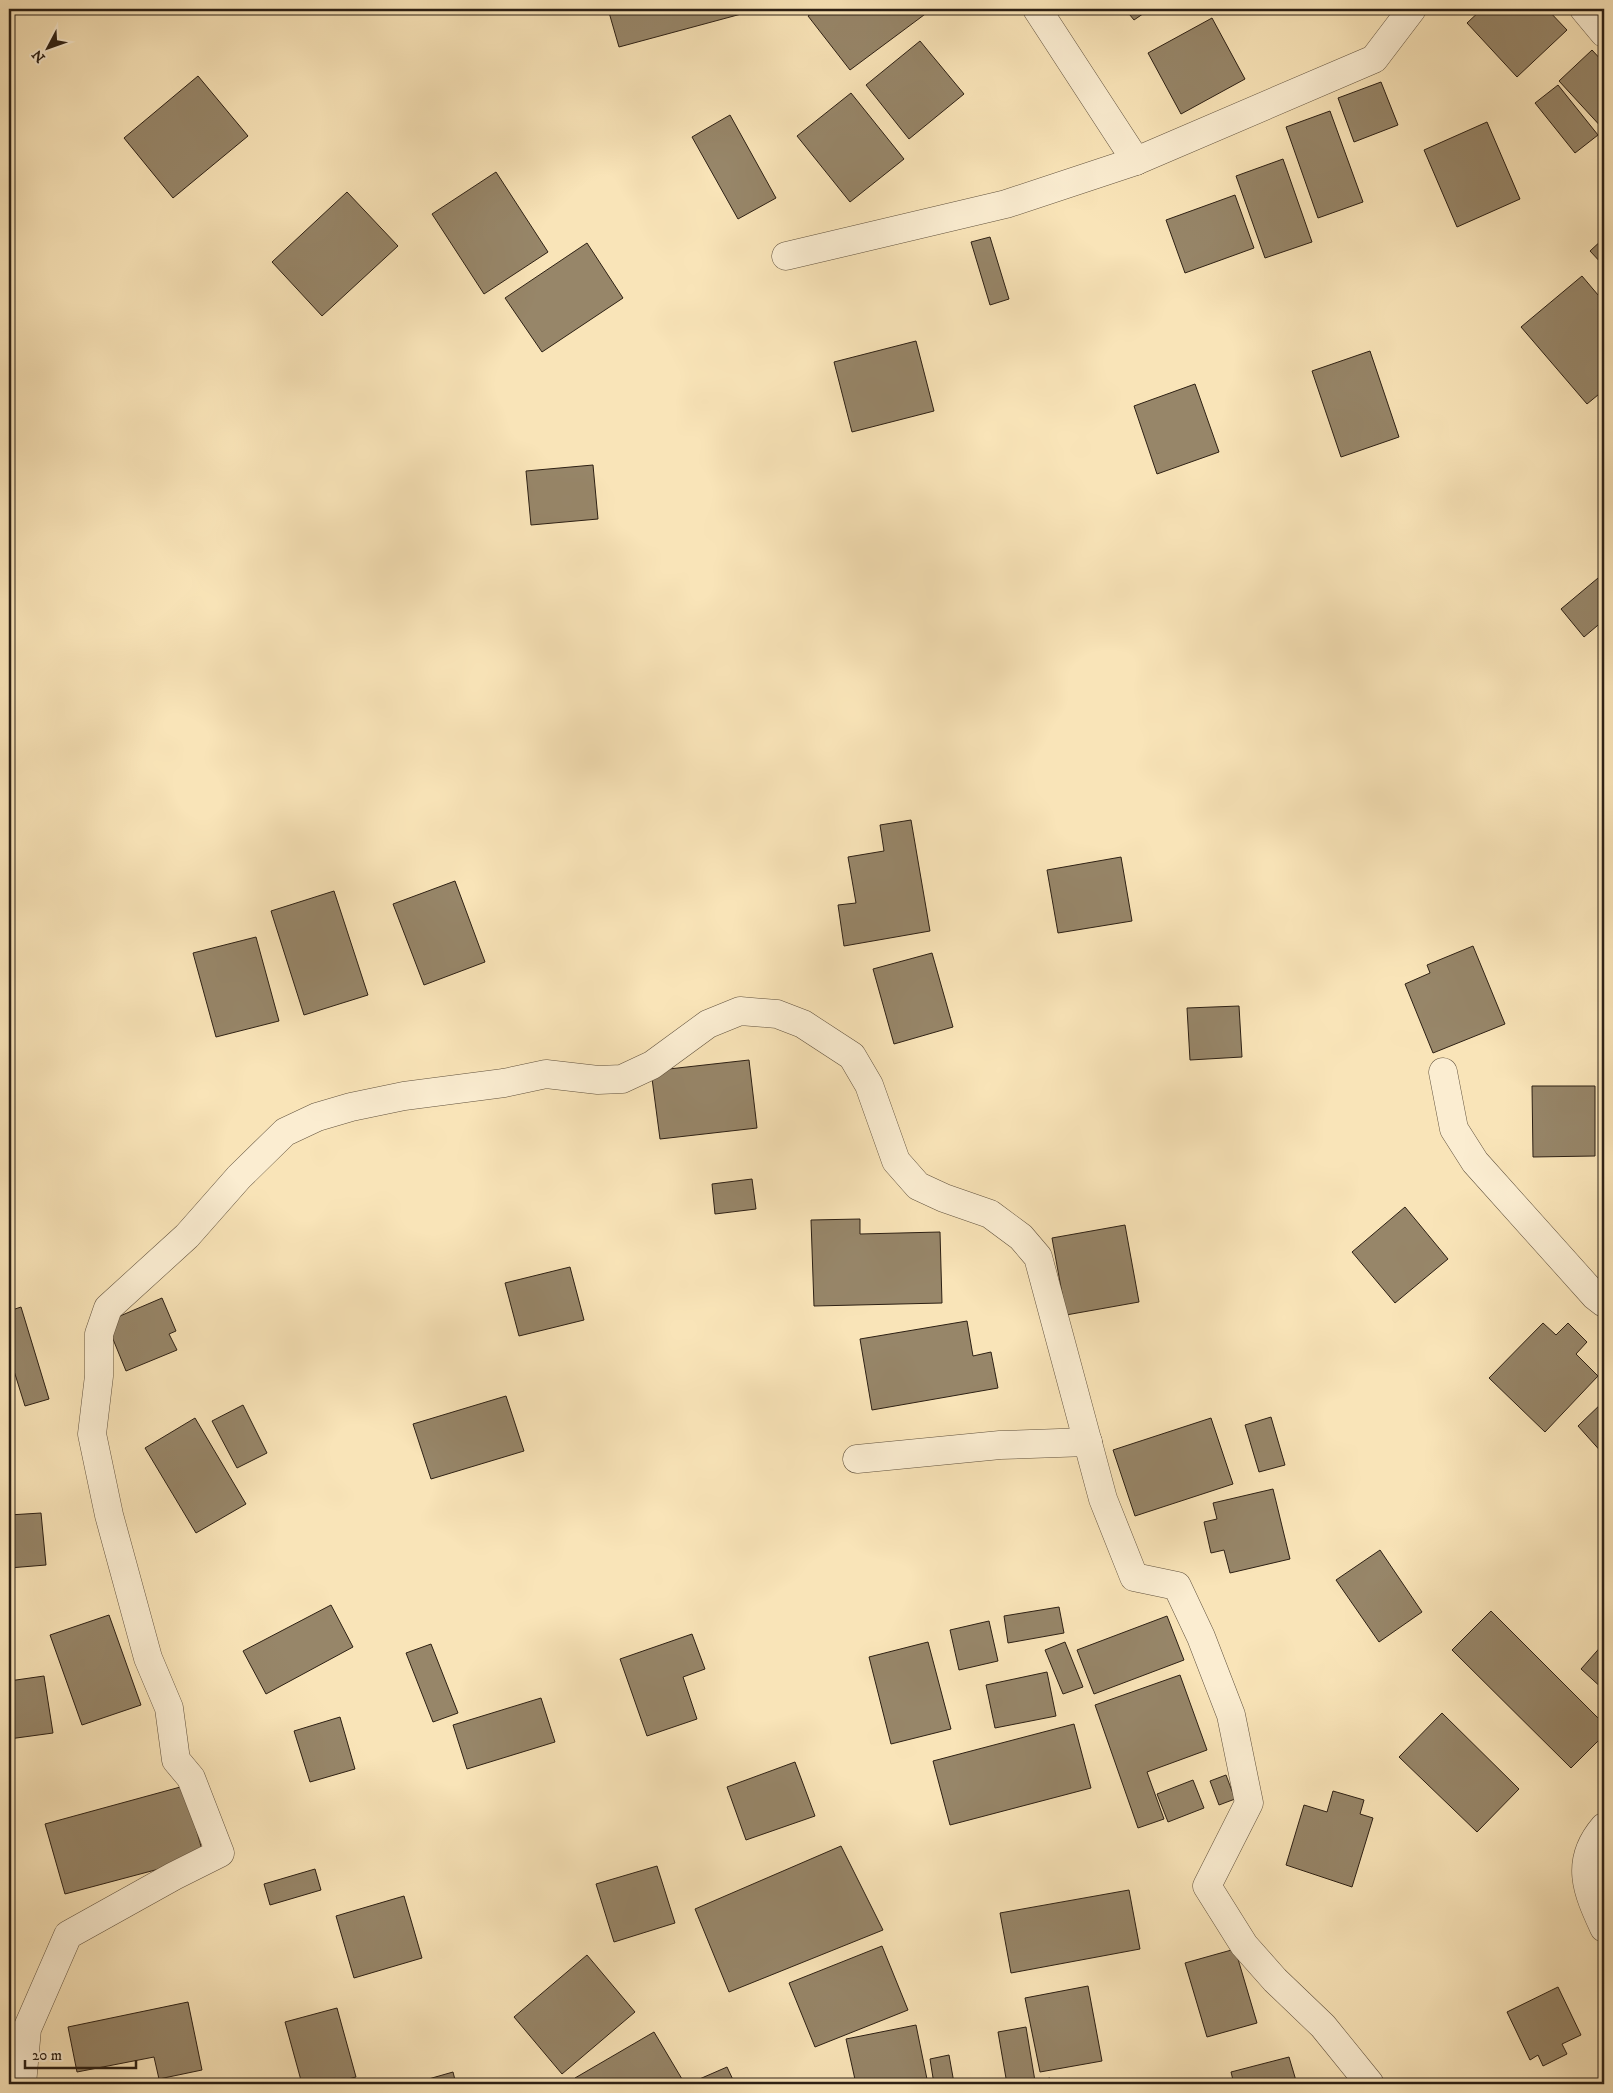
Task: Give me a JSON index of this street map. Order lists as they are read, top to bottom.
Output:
{
  "scale_bar": "20 m",
  "north": "bottom left"
}
